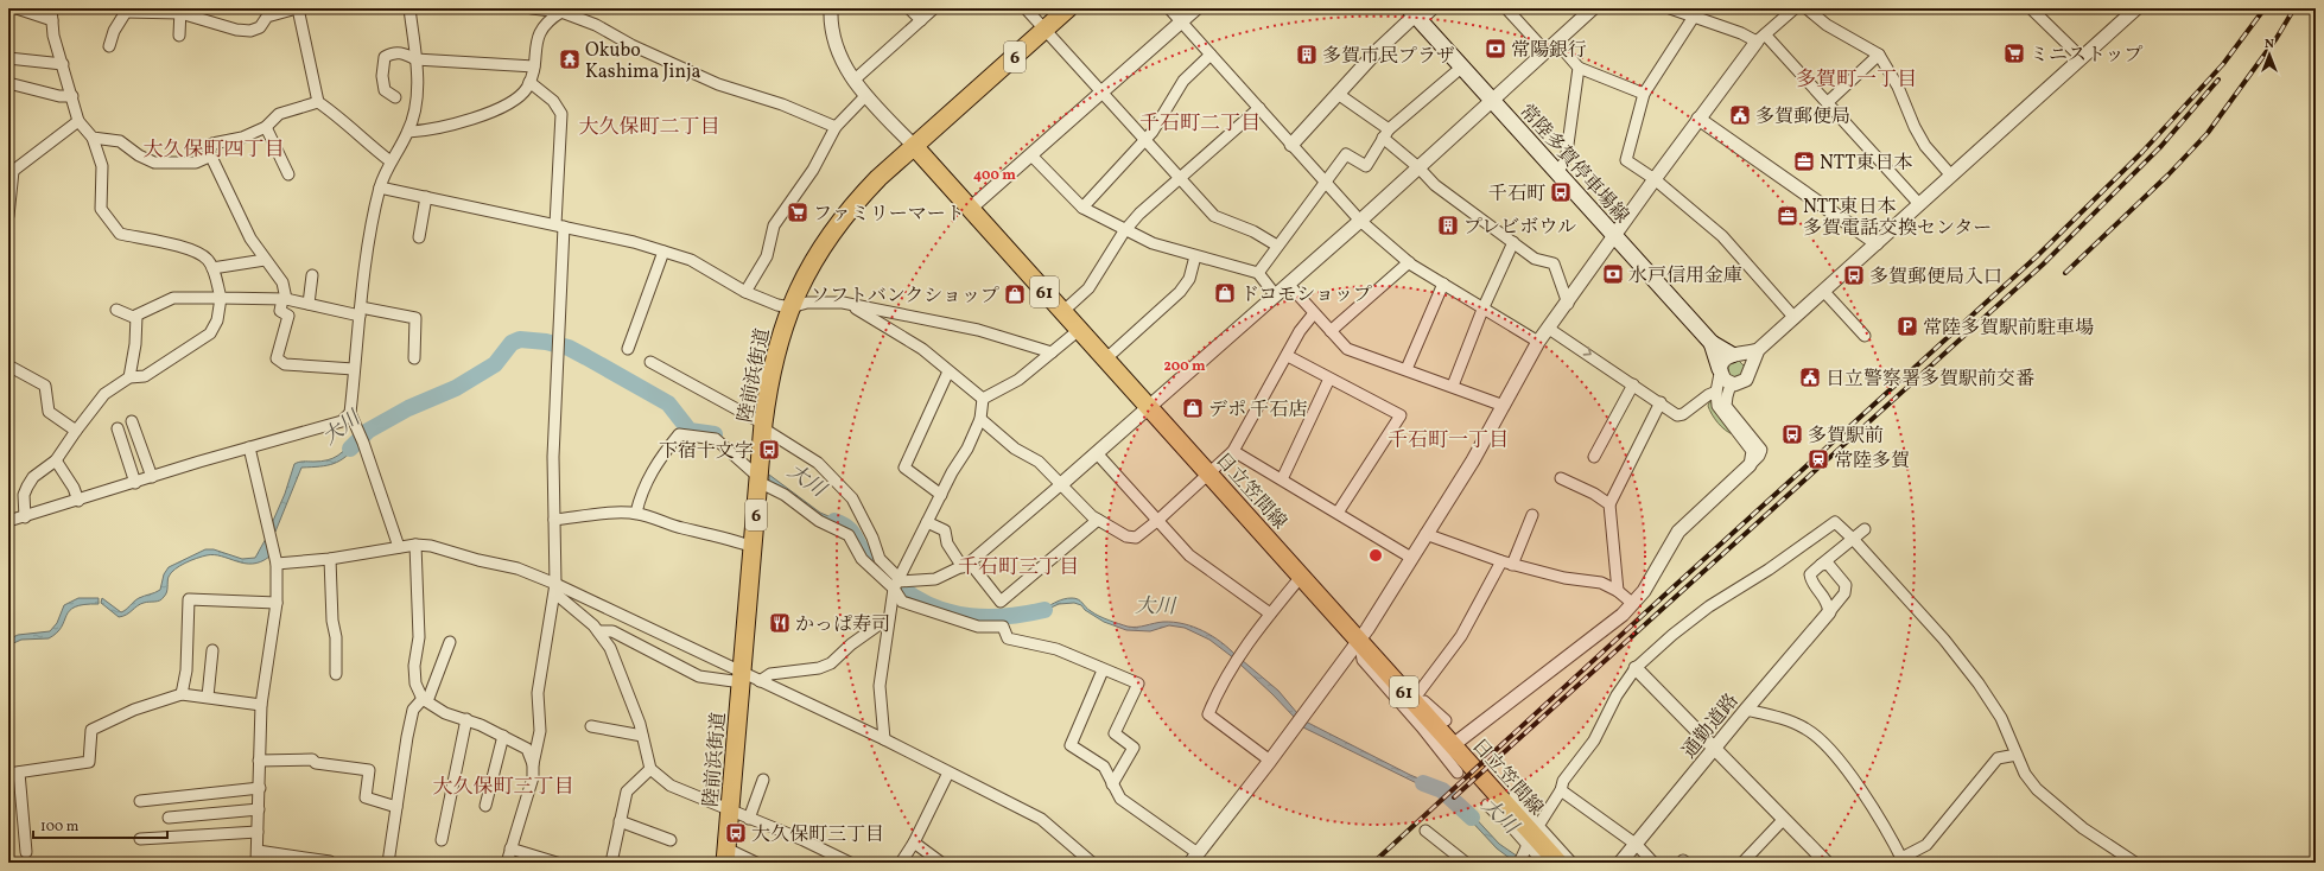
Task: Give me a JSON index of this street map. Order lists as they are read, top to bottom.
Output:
{
  "streets": {
    "main road": [
      "6",
      "常陸多賀停車場線",
      "61",
      "陸前浜街道",
      "日立笠間線"
    ],
    "street": ["通勤道路"]
  },
  "crossings": [
    ["陸前浜街道", "日立笠間線"]
  ],
  "districts": [
    "多賀町一丁目",
    "千石町二丁目",
    "大久保町二丁目",
    "大久保町四丁目",
    "千石町一丁目",
    "千石町三丁目",
    "大久保町三丁目"
  ],
  "water": ["大川"],
  "places": {
    "bank": ["常陽銀行", "水戸信用金庫"],
    "supermarket": ["ミニストップ", "ファミリーマート"],
    "building": ["多賀市民プラザ", "プレビボウル"],
    "temple": ["Okubo Kashima Jinja"],
    "public building": ["多賀郵便局", "日立警察署多賀駅前交番"],
    "office": ["NTT東日本", "NTT東日本 多賀電話交換センター"],
    "bus stop": [
      "千石町",
      "多賀郵便局入口",
      "多賀駅前",
      "下宿十文字",
      "大久保町三丁目"
    ],
    "shop": ["ドコモショップ", "ソフトバンクショップ", "デポ 千石店"],
    "parking": ["常陸多賀駅前駐車場"],
    "station": ["常陸多賀"],
    "restaurant": ["かっぱ寿司"]
  },
  "scale_bar": "100 m",
  "north": "top",
  "rings": ["400 m", "200 m"]
}
